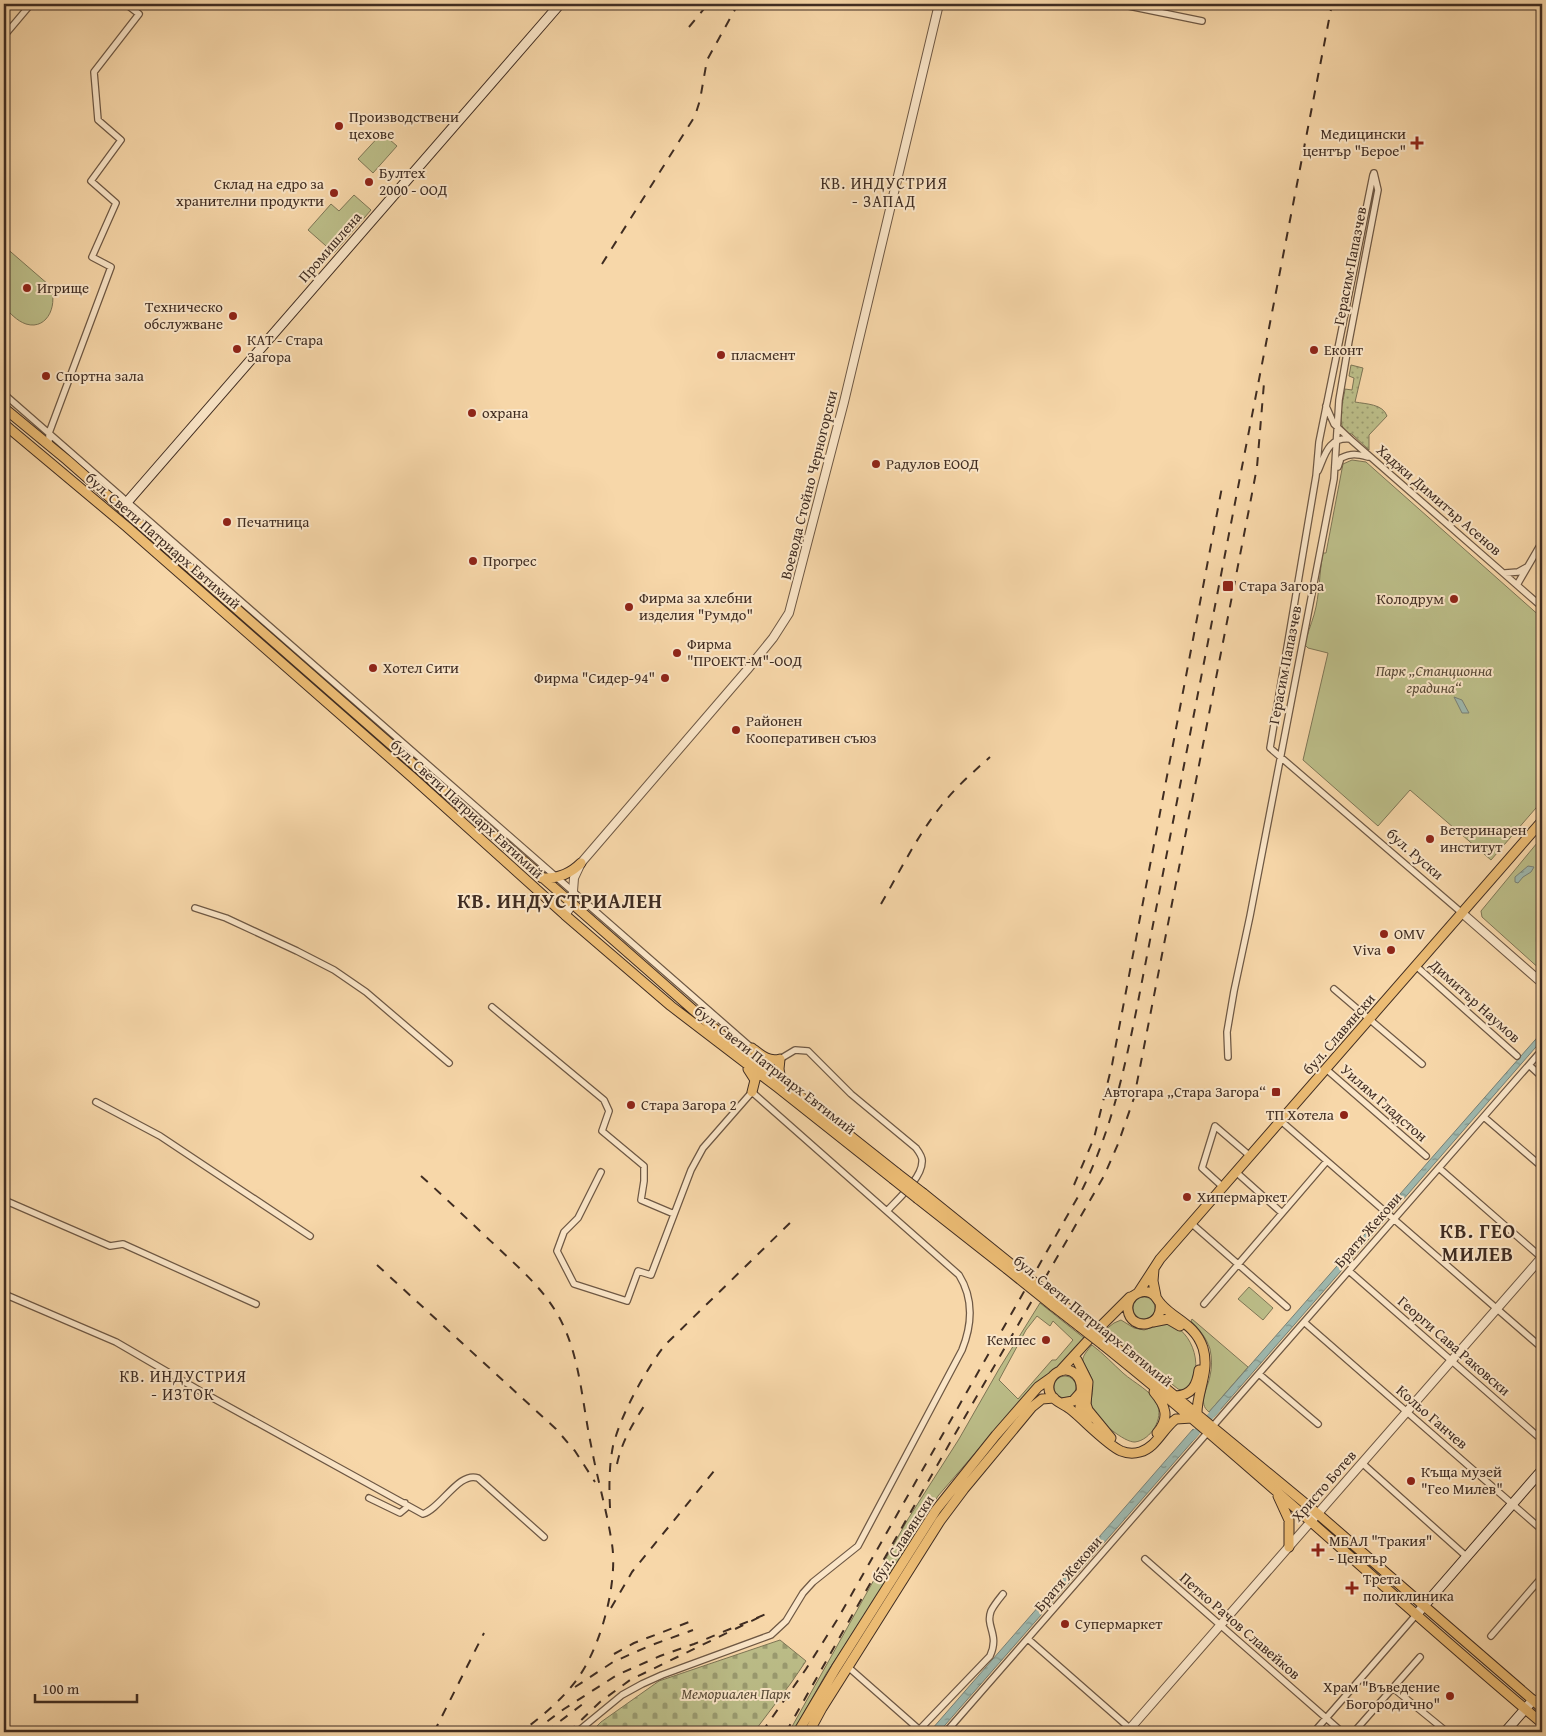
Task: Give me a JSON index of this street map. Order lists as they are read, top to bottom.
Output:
{
  "streets": {
    "main road": ["Промишлена", "бул. Свети Патриарх Евтимий", "бул. Славянски"],
    "street": [
      "Герасим Папазчев",
      "Воевода Стойно Черногорски",
      "Хаджи Димитър Асенов",
      "бул. Руски",
      "Димитър Наумов",
      "Уилям Гладстон",
      "Братя Жекови",
      "Георги Сава Раковски",
      "Кольо Ганчев",
      "Христо Ботев",
      "Петко Рачов Славейков"
    ]
  },
  "crossings": [
    ["Промишлена", "бул. Свети Патриарх Евтимий"],
    ["Герасим Папазчев", "Хаджи Димитър Асенов"],
    ["Герасим Папазчев", "бул. Руски"],
    ["Воевода Стойно Черногорски", "бул. Свети Патриарх Евтимий"],
    ["бул. Свети Патриарх Евтимий", "Братя Жекови"],
    ["бул. Свети Патриарх Евтимий", "Христо Ботев"],
    ["бул. Руски", "бул. Славянски"],
    ["Димитър Наумов", "бул. Славянски"],
    ["бул. Славянски", "Уилям Гладстон"],
    ["Братя Жекови", "Георги Сава Раковски"],
    ["Братя Жекови", "Кольо Ганчев"],
    ["Георги Сава Раковски", "Христо Ботев"],
    ["Кольо Ганчев", "Христо Ботев"],
    ["Христо Ботев", "Петко Рачов Славейков"]
  ],
  "districts": [
    "КВ. ИНДУСТРИЯ - ЗАПАД",
    "КВ. ИНДУСТРИАЛЕН",
    "КВ. ГЕО МИЛЕВ",
    "КВ. ИНДУСТРИЯ - ИЗТОК"
  ],
  "parks": ["Парк „Станционна градина“", "Мемориален Парк"],
  "places": {
    "other": [
      "Производствени цехове",
      "Бултех 2000 - ООД",
      "Склад на едро за хранителни продукти",
      "Игрище",
      "Техническо обслужване",
      "КАТ - Стара Загора",
      "Еконт",
      "пласмент",
      "Спортна зала",
      "охрана",
      "Радулов ЕООД",
      "Печатница",
      "Прогрес",
      "Колодрум",
      "Фирма за хлебни изделия \"Румдо\"",
      "Фирма \"ПРОЕКТ-М\"-ООД",
      "Хотел Сити",
      "Фирма \"Сидер-94\"",
      "Районен Кооперативен съюз",
      "Ветеринарен институт",
      "OMV",
      "Viva",
      "Стара Загора 2",
      "ТП Хотела",
      "Хипермаркет",
      "Кемпес",
      "Къща музей \"Гео Милев\"",
      "Супермаркет",
      "Храм \"Въведение Богородично\""
    ],
    "health": ["Медицински център \"Берое\"", "МБАЛ \"Тракия\" - Център", "Трета поликлиника"],
    "transit": ["Стара Загора", "Автогара „Стара Загора“"]
  },
  "scale_bar": "100 m"
}
